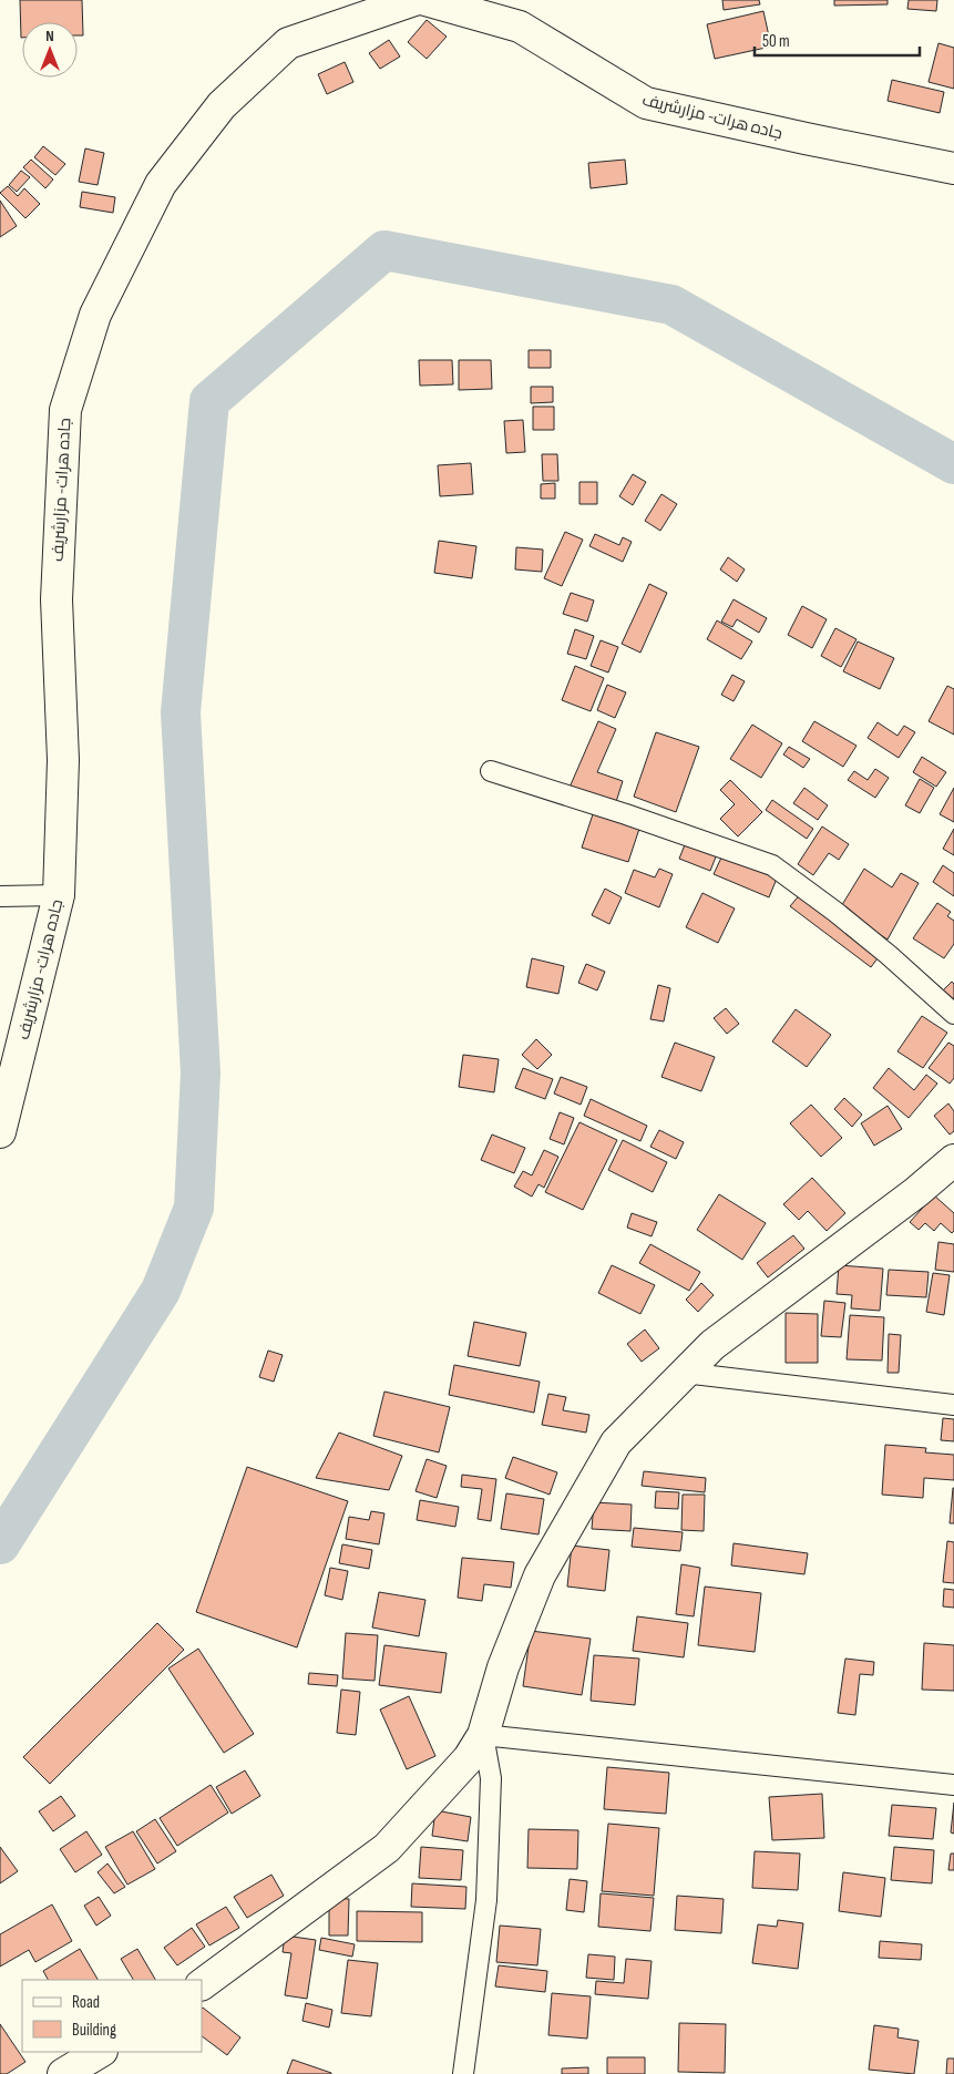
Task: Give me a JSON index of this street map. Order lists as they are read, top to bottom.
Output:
{
  "streets": {
    "main road": ["جاده هرات- مزارشریف"]
  },
  "legend": ["Road", "Building"],
  "scale_bar": "50 m",
  "north": "top"
}
